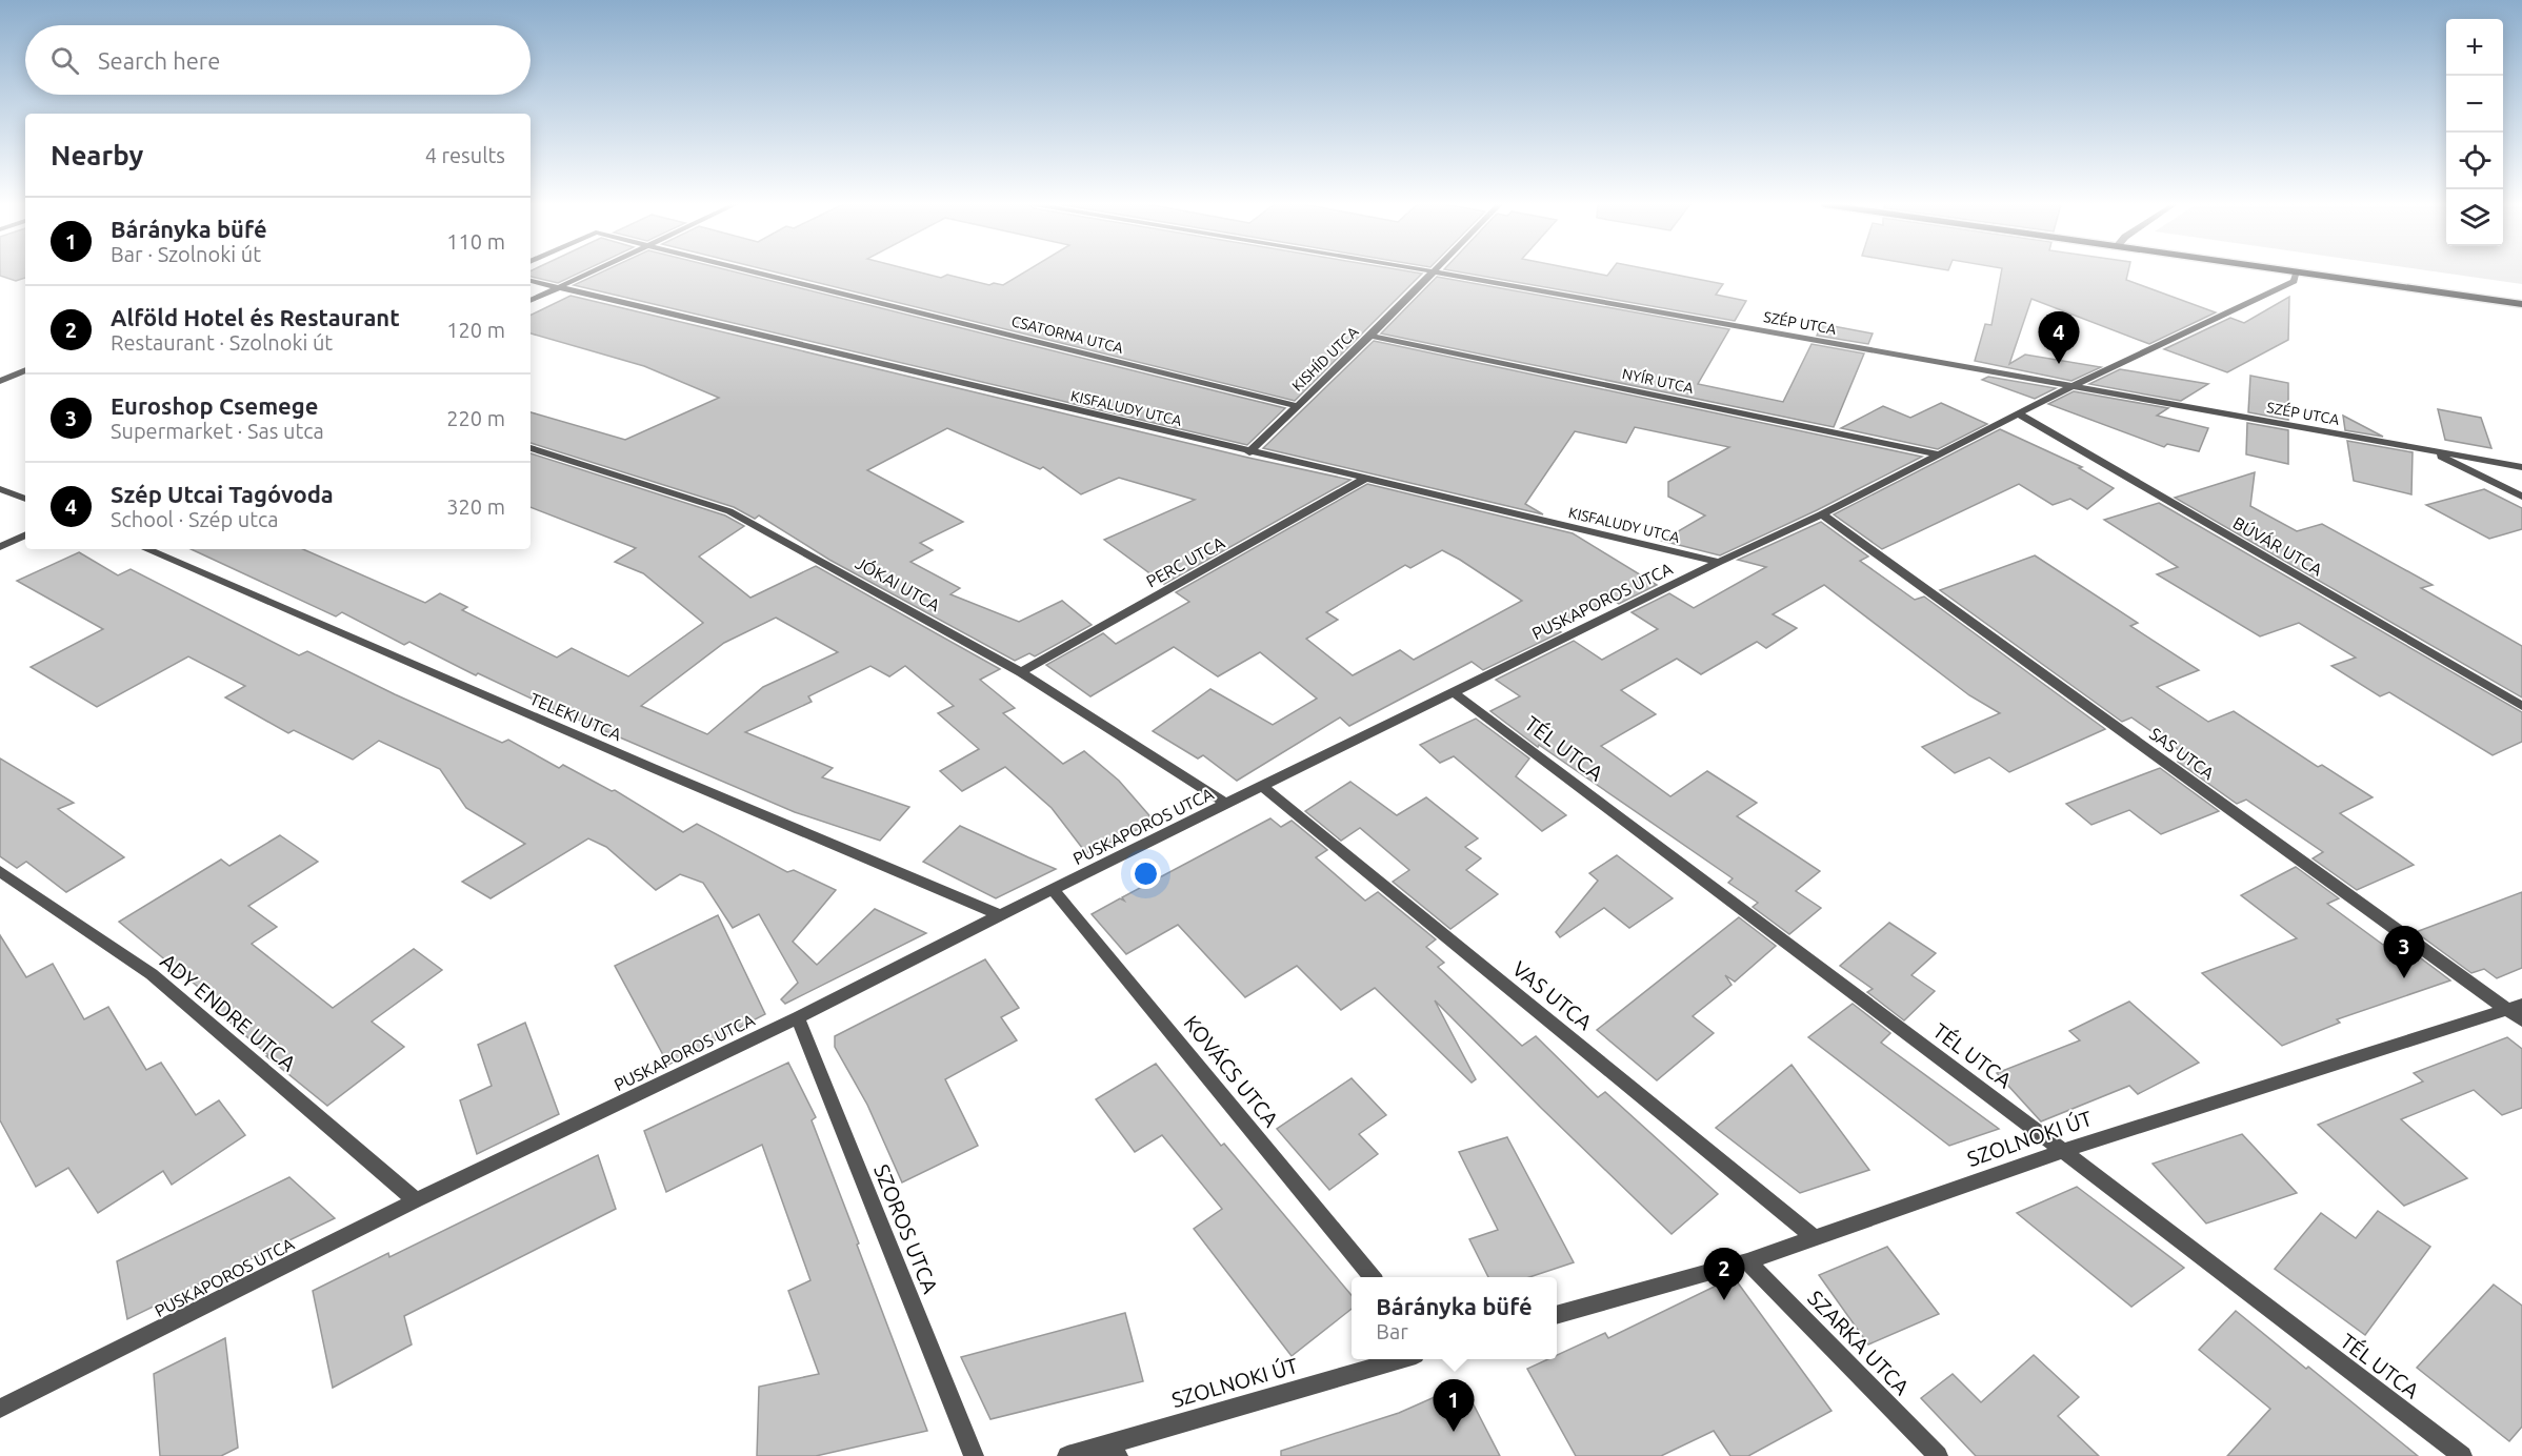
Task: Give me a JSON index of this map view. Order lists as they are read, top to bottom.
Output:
{
  "streets": {
    "street": [
      "SZÉP UTCA",
      "CSATORNA UTCA",
      "KISHÍD UTCA",
      "NYÍR UTCA",
      "KISFALUDY UTCA",
      "BÚVÁR UTCA",
      "PERC UTCA",
      "JÓKAI UTCA",
      "PUSKAPOROS UTCA",
      "TELEKI UTCA",
      "TÉL UTCA",
      "SAS UTCA",
      "VAS UTCA",
      "ADY ENDRE UTCA",
      "KOVÁCS UTCA",
      "SZOLNOKI ÚT",
      "SZOROS UTCA",
      "SZARKA UTCA"
    ]
  },
  "crossings": [
    ["SZÉP UTCA", "PUSKAPOROS UTCA"],
    ["CSATORNA UTCA", "KISHÍD UTCA"],
    ["KISHÍD UTCA", "NYÍR UTCA"],
    ["KISHÍD UTCA", "KISFALUDY UTCA"],
    ["NYÍR UTCA", "PUSKAPOROS UTCA"],
    ["KISFALUDY UTCA", "PERC UTCA"],
    ["KISFALUDY UTCA", "PUSKAPOROS UTCA"],
    ["BÚVÁR UTCA", "PUSKAPOROS UTCA"],
    ["PERC UTCA", "JÓKAI UTCA"],
    ["JÓKAI UTCA", "PUSKAPOROS UTCA"],
    ["PUSKAPOROS UTCA", "TELEKI UTCA"],
    ["PUSKAPOROS UTCA", "TÉL UTCA"],
    ["PUSKAPOROS UTCA", "SAS UTCA"],
    ["PUSKAPOROS UTCA", "VAS UTCA"],
    ["PUSKAPOROS UTCA", "ADY ENDRE UTCA"],
    ["PUSKAPOROS UTCA", "KOVÁCS UTCA"],
    ["PUSKAPOROS UTCA", "SZOROS UTCA"],
    ["TÉL UTCA", "SZOLNOKI ÚT"],
    ["SAS UTCA", "SZOLNOKI ÚT"],
    ["VAS UTCA", "SZOLNOKI ÚT"],
    ["SZOLNOKI ÚT", "SZARKA UTCA"]
  ],
  "page": {
    "map_buttons": ["+", "−"],
    "search": "Search here",
    "heading": ["Nearby", "4 results"],
    "list": [
      {
        "mark": "1",
        "name": "Bárányka büfé",
        "note": "Bar · Szolnoki út",
        "value": "110 m"
      },
      {
        "mark": "2",
        "name": "Alföld Hotel és Restaurant",
        "note": "Restaurant · Szolnoki út",
        "value": "120 m"
      },
      {
        "mark": "3",
        "name": "Euroshop Csemege",
        "note": "Supermarket · Sas utca",
        "value": "220 m"
      },
      {
        "mark": "4",
        "name": "Szép Utcai Tagóvoda",
        "note": "School · Szép utca",
        "value": "320 m"
      }
    ],
    "pins": [
      "4",
      "3",
      "2",
      "1"
    ],
    "popup": ["Bárányka büfé", "Bar"]
  }
}
